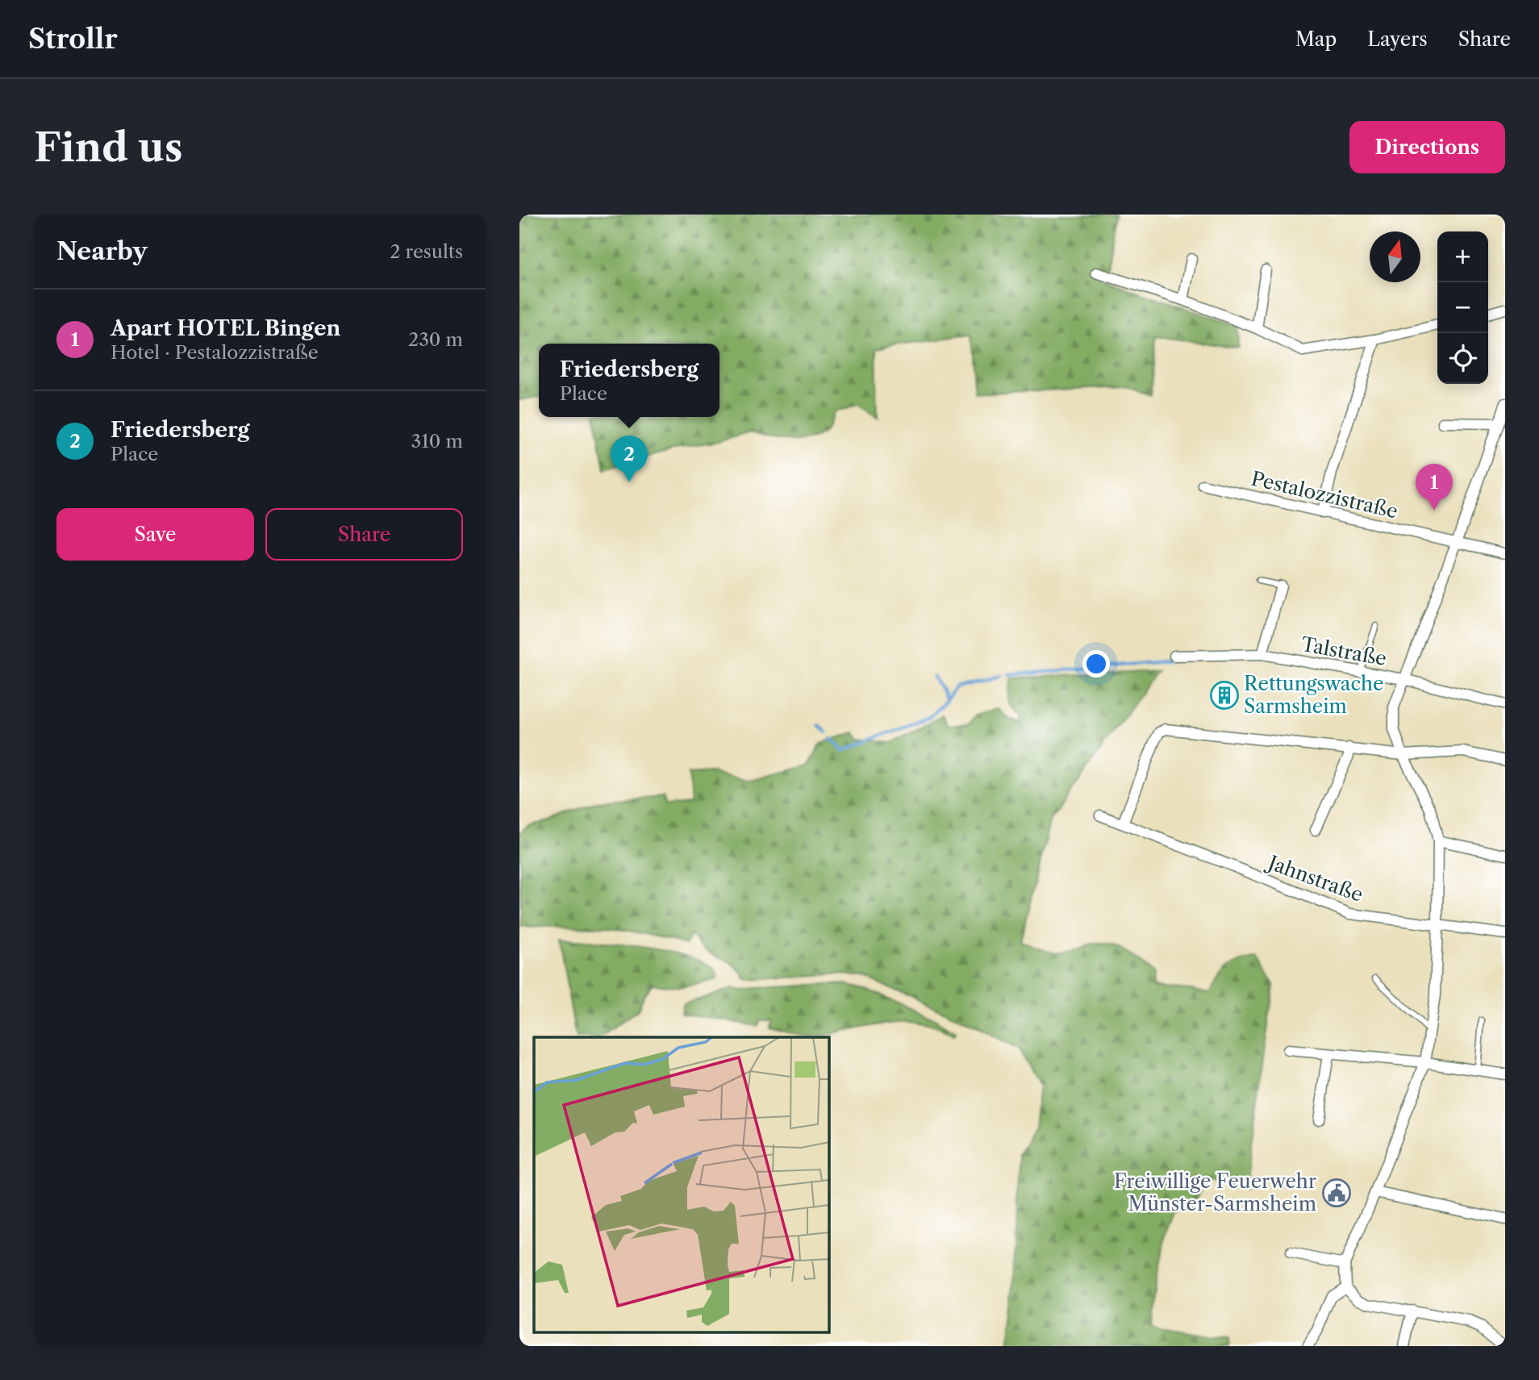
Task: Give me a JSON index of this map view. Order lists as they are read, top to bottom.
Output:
{
  "streets": {
    "street": ["Pestalozzistraße", "Talstraße", "Jahnstraße"]
  },
  "places": {
    "building": ["Rettungswache Sarmsheim"],
    "public building": ["Freiwillige Feuerwehr Münster-Sarmsheim"]
  },
  "north": "top",
  "page": {
    "header": "Strollr",
    "nav": ["Map", "Layers", "Share"],
    "buttons": [
      "Directions",
      ["Save", "Share"]
    ],
    "title": "Find us",
    "heading": ["Nearby", "2 results"],
    "map_buttons": ["+", "−"],
    "list": [
      {
        "mark": "1",
        "name": "Apart HOTEL Bingen",
        "note": "Hotel · Pestalozzistraße",
        "value": "230 m"
      },
      {
        "mark": "2",
        "name": "Friedersberg",
        "note": "Place",
        "value": "310 m"
      }
    ],
    "popup": ["Friedersberg", "Place"],
    "pins": ["2", "1"]
  }
}
